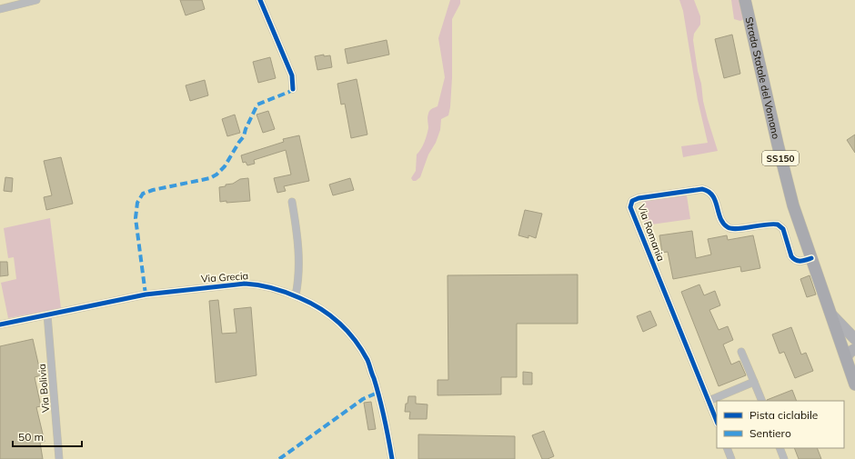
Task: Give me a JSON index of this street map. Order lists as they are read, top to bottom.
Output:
{
  "streets": {
    "main road": ["Strada Statale del Vomano", "SS150"],
    "street": ["Via Romania", "Via Grecia", "Via Bolivia"]
  },
  "crossings": [
    ["Strada Statale del Vomano", "Via Romania"],
    ["Via Grecia", "Via Bolivia"]
  ],
  "legend": ["Pista ciclabile", "Sentiero"],
  "scale_bar": "50 m"
}
